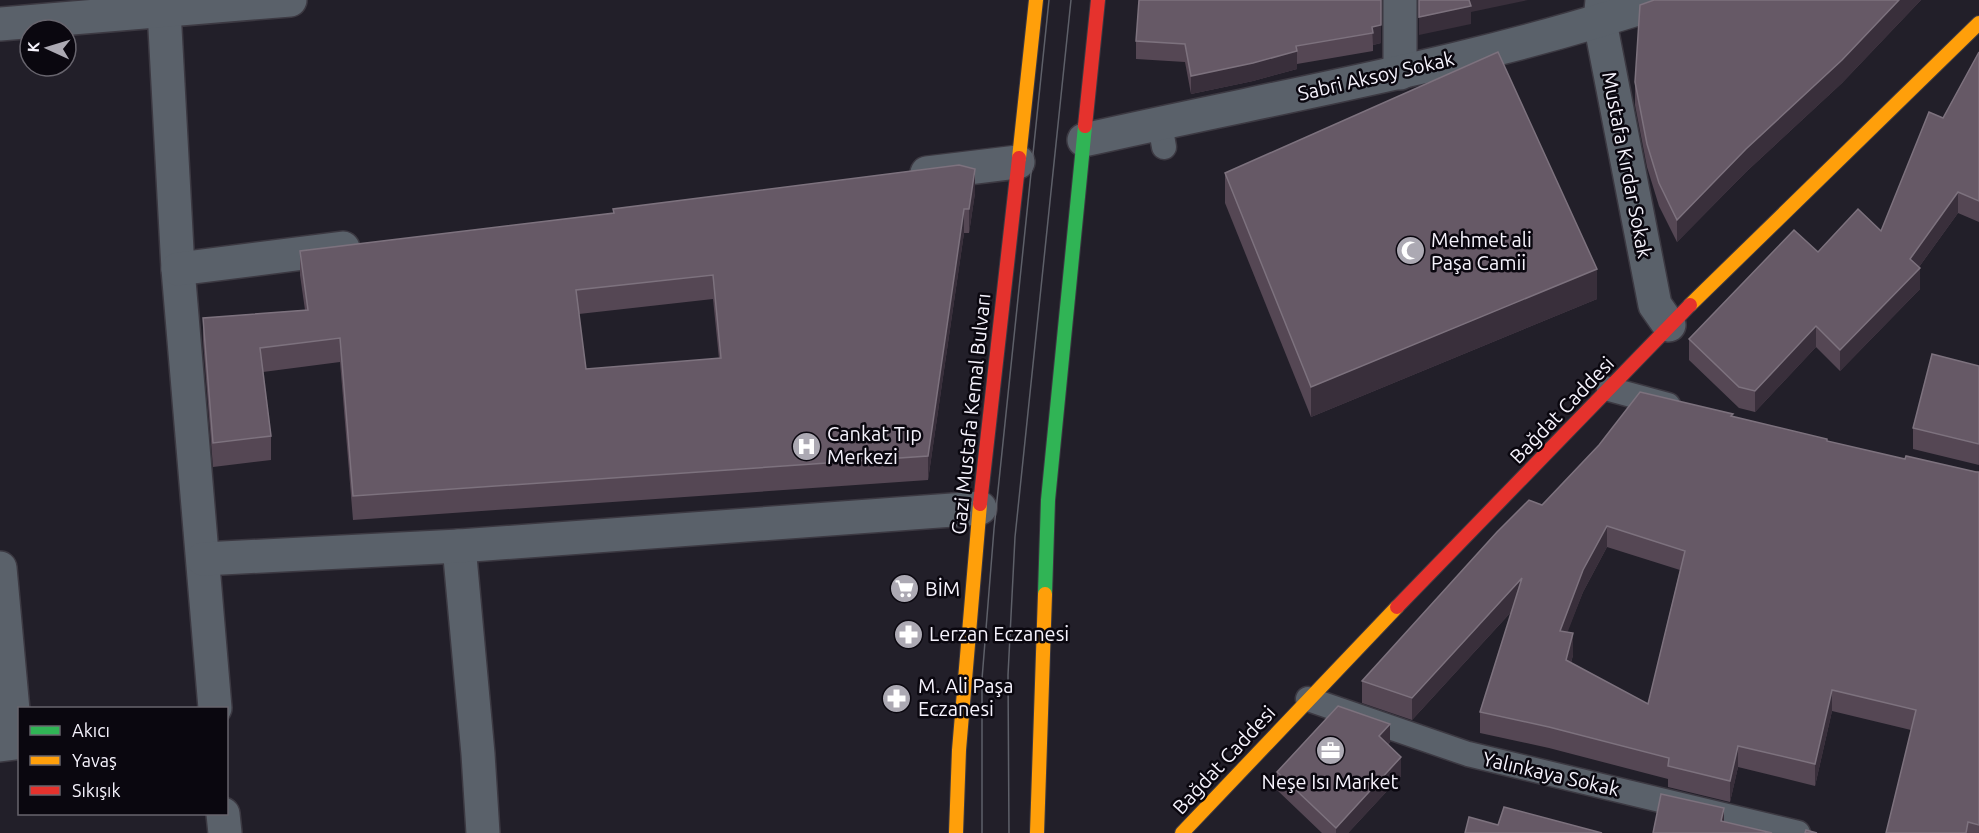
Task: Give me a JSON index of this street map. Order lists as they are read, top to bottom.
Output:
{
  "streets": {
    "main road": ["Bağdat Caddesi", "Gazi Mustafa Kemal Bulvarı"],
    "street": ["Sabri Aksoy Sokak", "Mustafa Kırdar Sokak"],
    "lane": ["Yalınkaya Sokak"]
  },
  "crossings": [
    ["Sabri Aksoy Sokak", "Mustafa Kırdar Sokak"],
    ["Mustafa Kırdar Sokak", "Bağdat Caddesi"],
    ["Bağdat Caddesi", "Yalınkaya Sokak"]
  ],
  "places": {
    "mosque": ["Mehmet ali Paşa Camii"],
    "hospital": ["Cankat Tıp Merkezi"],
    "supermarket": ["BİM"],
    "pharmacy": ["Lerzan Eczanesi", "M. Ali Paşa Eczanesi"],
    "office": ["Neşe Isı Market"]
  },
  "legend": ["Akıcı", "Yavaş", "Sıkışık"],
  "north": "left"
}
